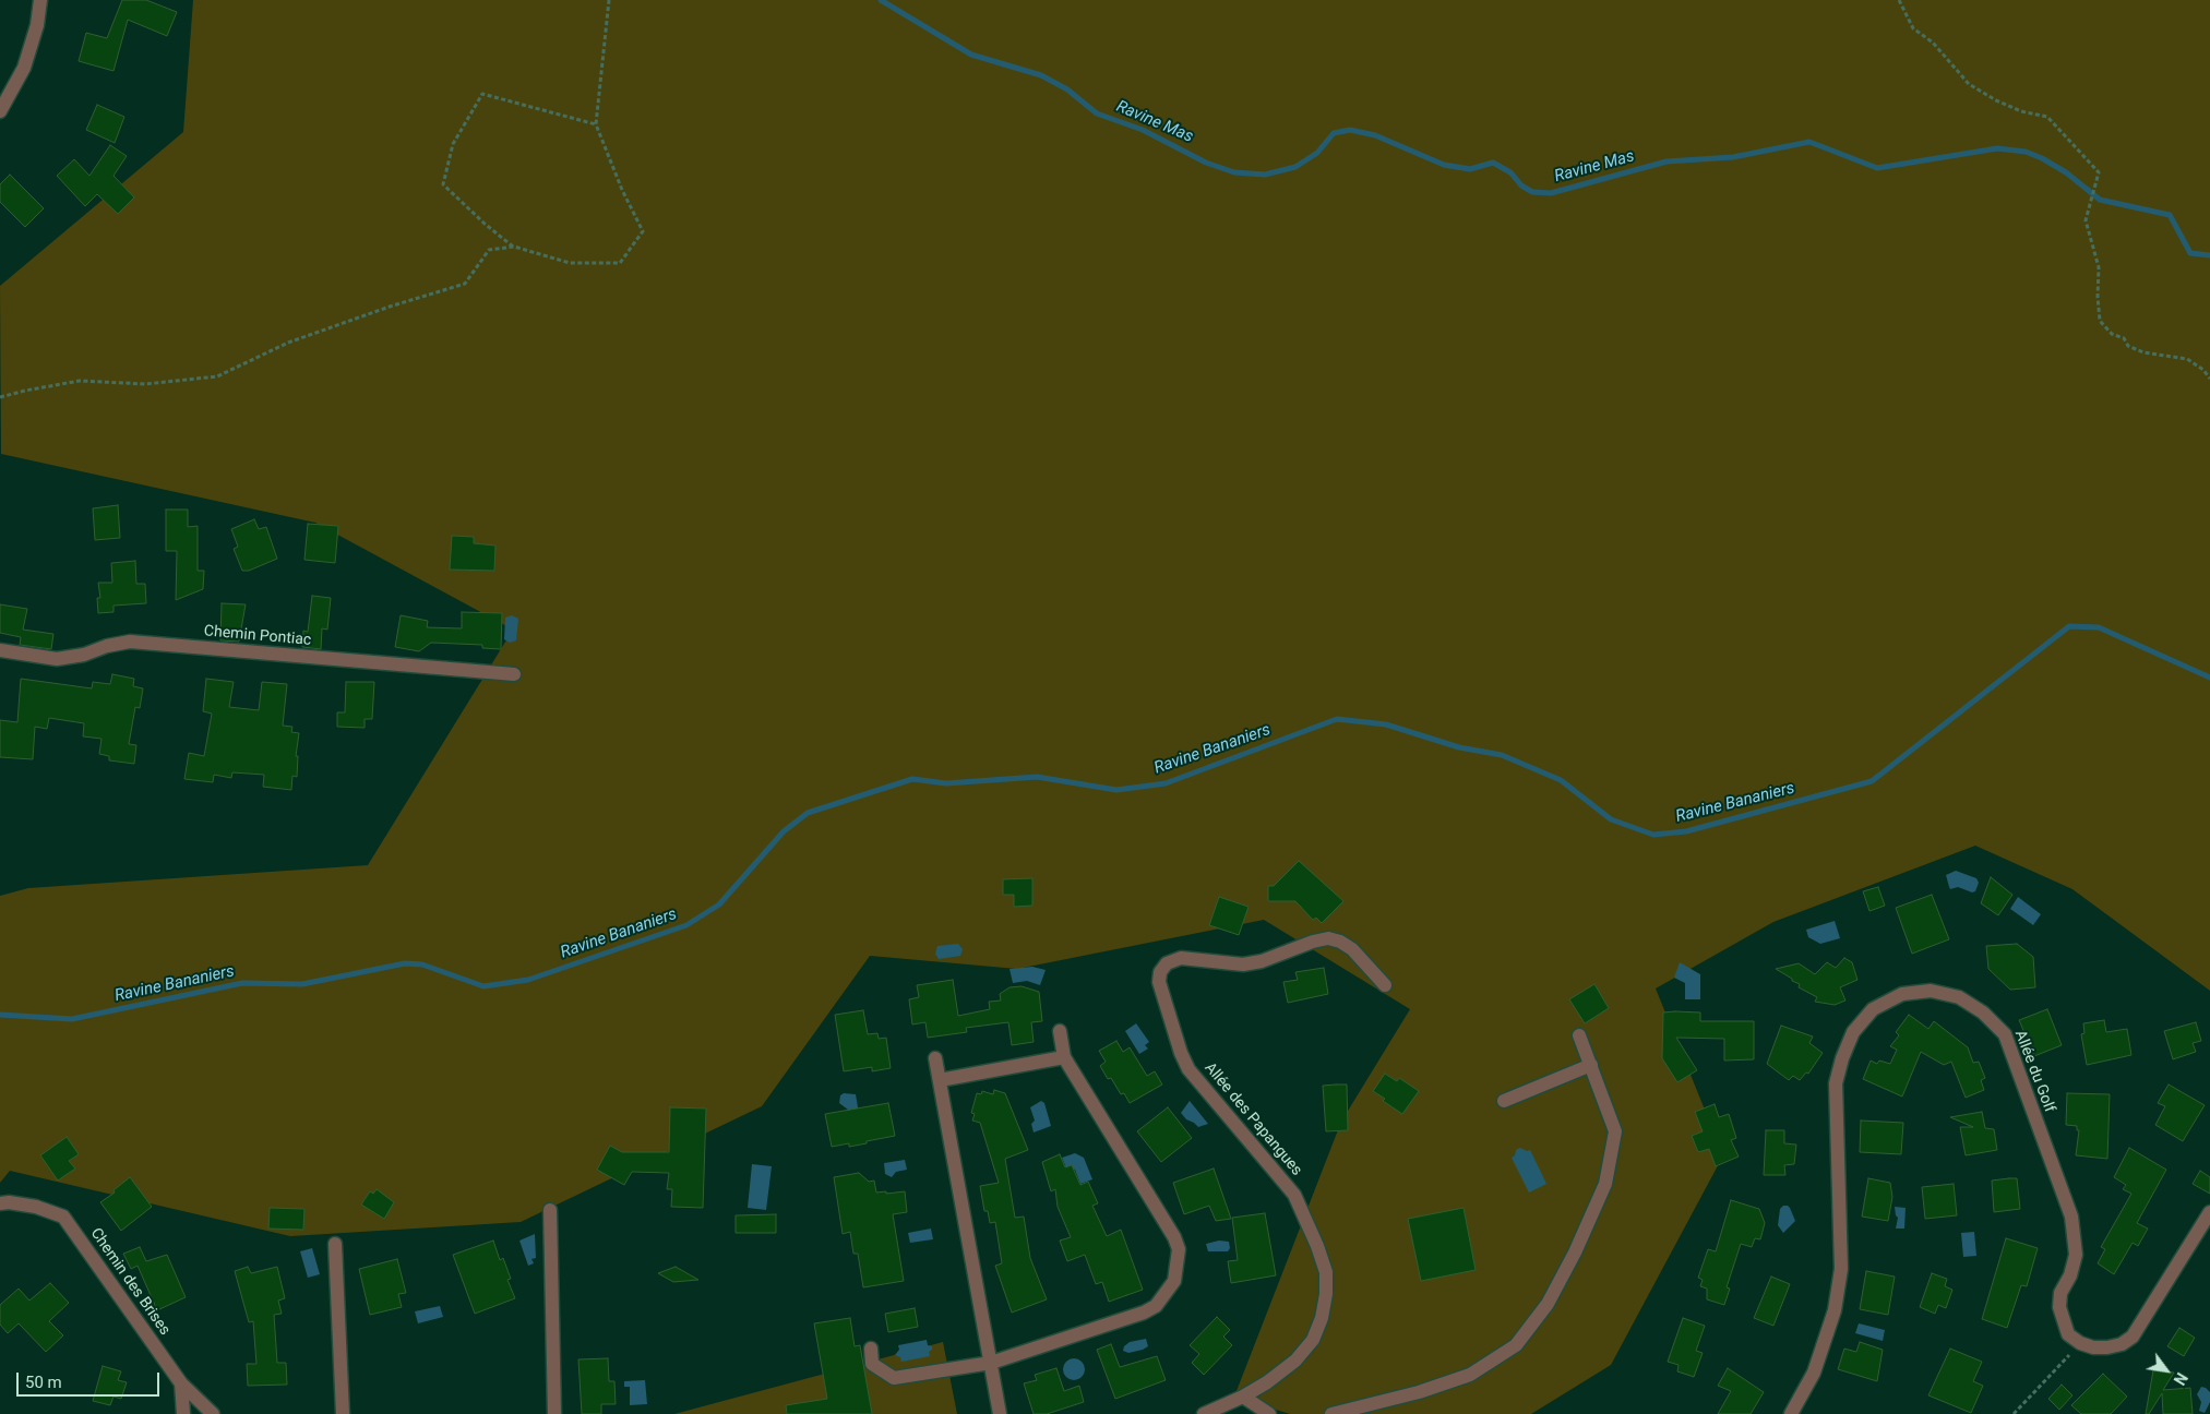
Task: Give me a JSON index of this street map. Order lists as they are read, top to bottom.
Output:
{
  "streets": {
    "street": [
      "Chemin Pontiac",
      "Allée du Golf",
      "Allée des Papangues",
      "Chemin des Brises"
    ]
  },
  "water": ["Ravine Mas", "Ravine Bananiers"],
  "scale_bar": "50 m",
  "north": "bottom right"
}
